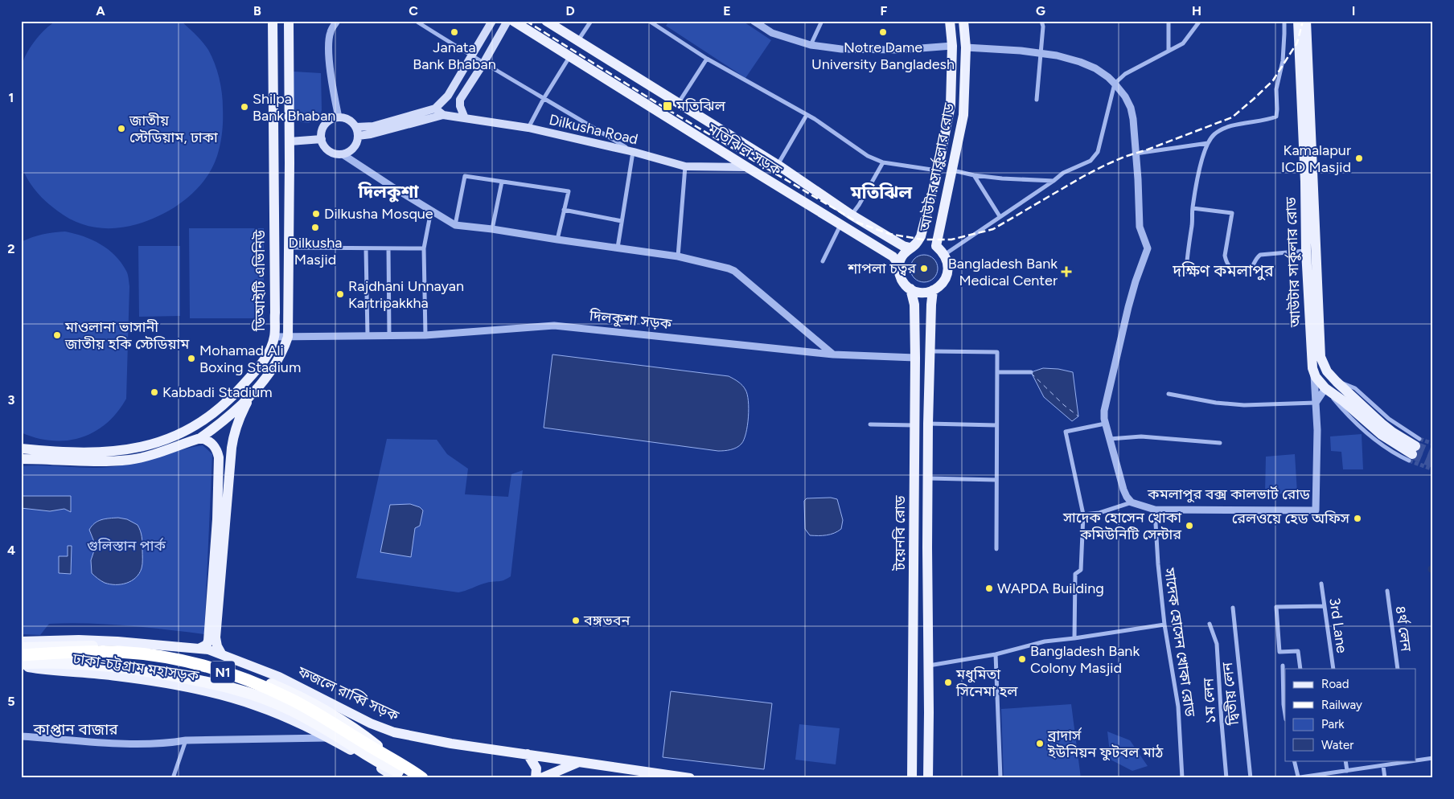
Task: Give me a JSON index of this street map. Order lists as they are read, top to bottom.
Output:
{
  "streets": {
    "highway": ["N1"],
    "main road": [
      "Dilkusha Road",
      "মতিঝিল সড়ক",
      "আউটার সার্কুলার রোড",
      "ডিআইটি এভিনিউ",
      "টয়েনবি রোড",
      "ঢাকা-চট্টগ্রাম মহাসড়ক",
      "ফজলে রাব্বি সড়ক"
    ],
    "street": [
      "দিলকুশা সড়ক",
      "কমলাপুর বক্স কালভার্ট রোড",
      "3rd Lane",
      "৪র্থ লেন",
      "সাদেক হোসেন খোকা রোড",
      "দ্বিতীয় লেন",
      "১ম লেন"
    ]
  },
  "crossings": [
    ["Dilkusha Road", "মতিঝিল সড়ক"],
    ["মতিঝিল সড়ক", "আউটার সার্কুলার রোড"],
    ["আউটার সার্কুলার রোড", "কমলাপুর বক্স কালভার্ট রোড"],
    ["ডিআইটি এভিনিউ", "দিলকুশা সড়ক"],
    ["দিলকুশা সড়ক", "টয়েনবি রোড"],
    ["কমলাপুর বক্স কালভার্ট রোড", "সাদেক হোসেন খোকা রোড"],
    ["ঢাকা-চট্টগ্রাম মহাসড়ক", "N1"]
  ],
  "districts": [
    "দিলকুশা",
    "মতিঝিল",
    "দক্ষিণ কমলাপুর",
    "কাপ্তান বাজার"
  ],
  "parks": ["গুলিস্তান পার্ক"],
  "places": {
    "other": [
      "Janata Bank Bhaban",
      "Notre Dame University Bangladesh",
      "Shilpa Bank Bhaban",
      "জাতীয় স্টেডিয়াম, ঢাকা",
      "Kamalapur ICD Masjid",
      "Dilkusha Mosque",
      "Dilkusha Masjid",
      "শাপলা চত্বর",
      "Rajdhani Unnayan Kartripakkha",
      "মাওলানা ভাসানী জাতীয় হকি স্টেডিয়াম",
      "Mohamad Ali Boxing Stadium",
      "Kabbadi Stadium",
      "রেলওয়ে হেড অফিস",
      "সাদেক হোসেন খোকা কমিউনিটি সেন্টার",
      "WAPDA Building",
      "বঙ্গভবন",
      "Bangladesh Bank Colony Masjid",
      "মধুমিতা সিনেমা হল",
      "ব্রাদার্স ইউনিয়ন ফুটবল মাঠ"
    ],
    "transit": ["মতিঝিল"],
    "health": ["Bangladesh Bank Medical Center"]
  },
  "legend": [
    "Road",
    "Railway",
    "Park",
    "Water"
  ],
  "grid": {
    "columns": [
      "A",
      "B",
      "C",
      "D",
      "E",
      "F",
      "G",
      "H",
      "I"
    ],
    "rows": [
      "1",
      "2",
      "3",
      "4",
      "5"
    ]
  }
}
